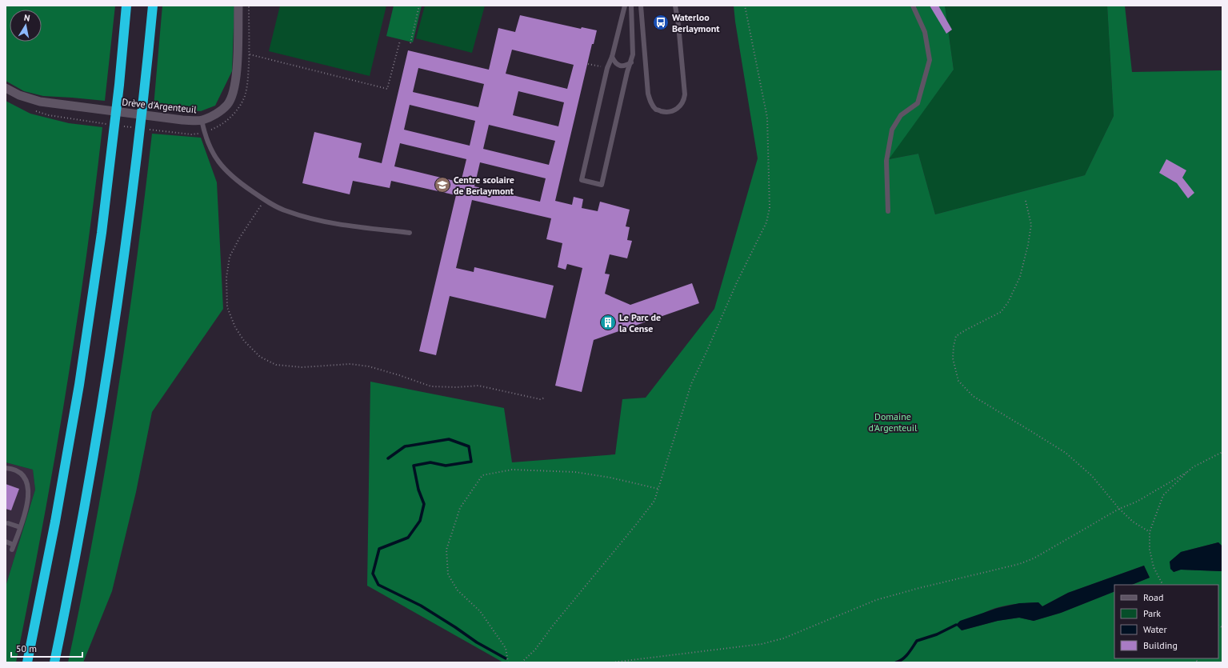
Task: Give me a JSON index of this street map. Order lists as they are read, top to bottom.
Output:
{
  "streets": {
    "street": ["Drève d'Argenteuil"]
  },
  "parks": ["Domaine d'Argenteuil"],
  "places": {
    "bus stop": ["Waterloo Berlaymont"],
    "school or university": ["Centre scolaire de Berlaymont"],
    "building": ["Le Parc de la Cense"]
  },
  "legend": [
    "Road",
    "Park",
    "Water",
    "Building"
  ],
  "scale_bar": "50 m",
  "north": "top"
}
